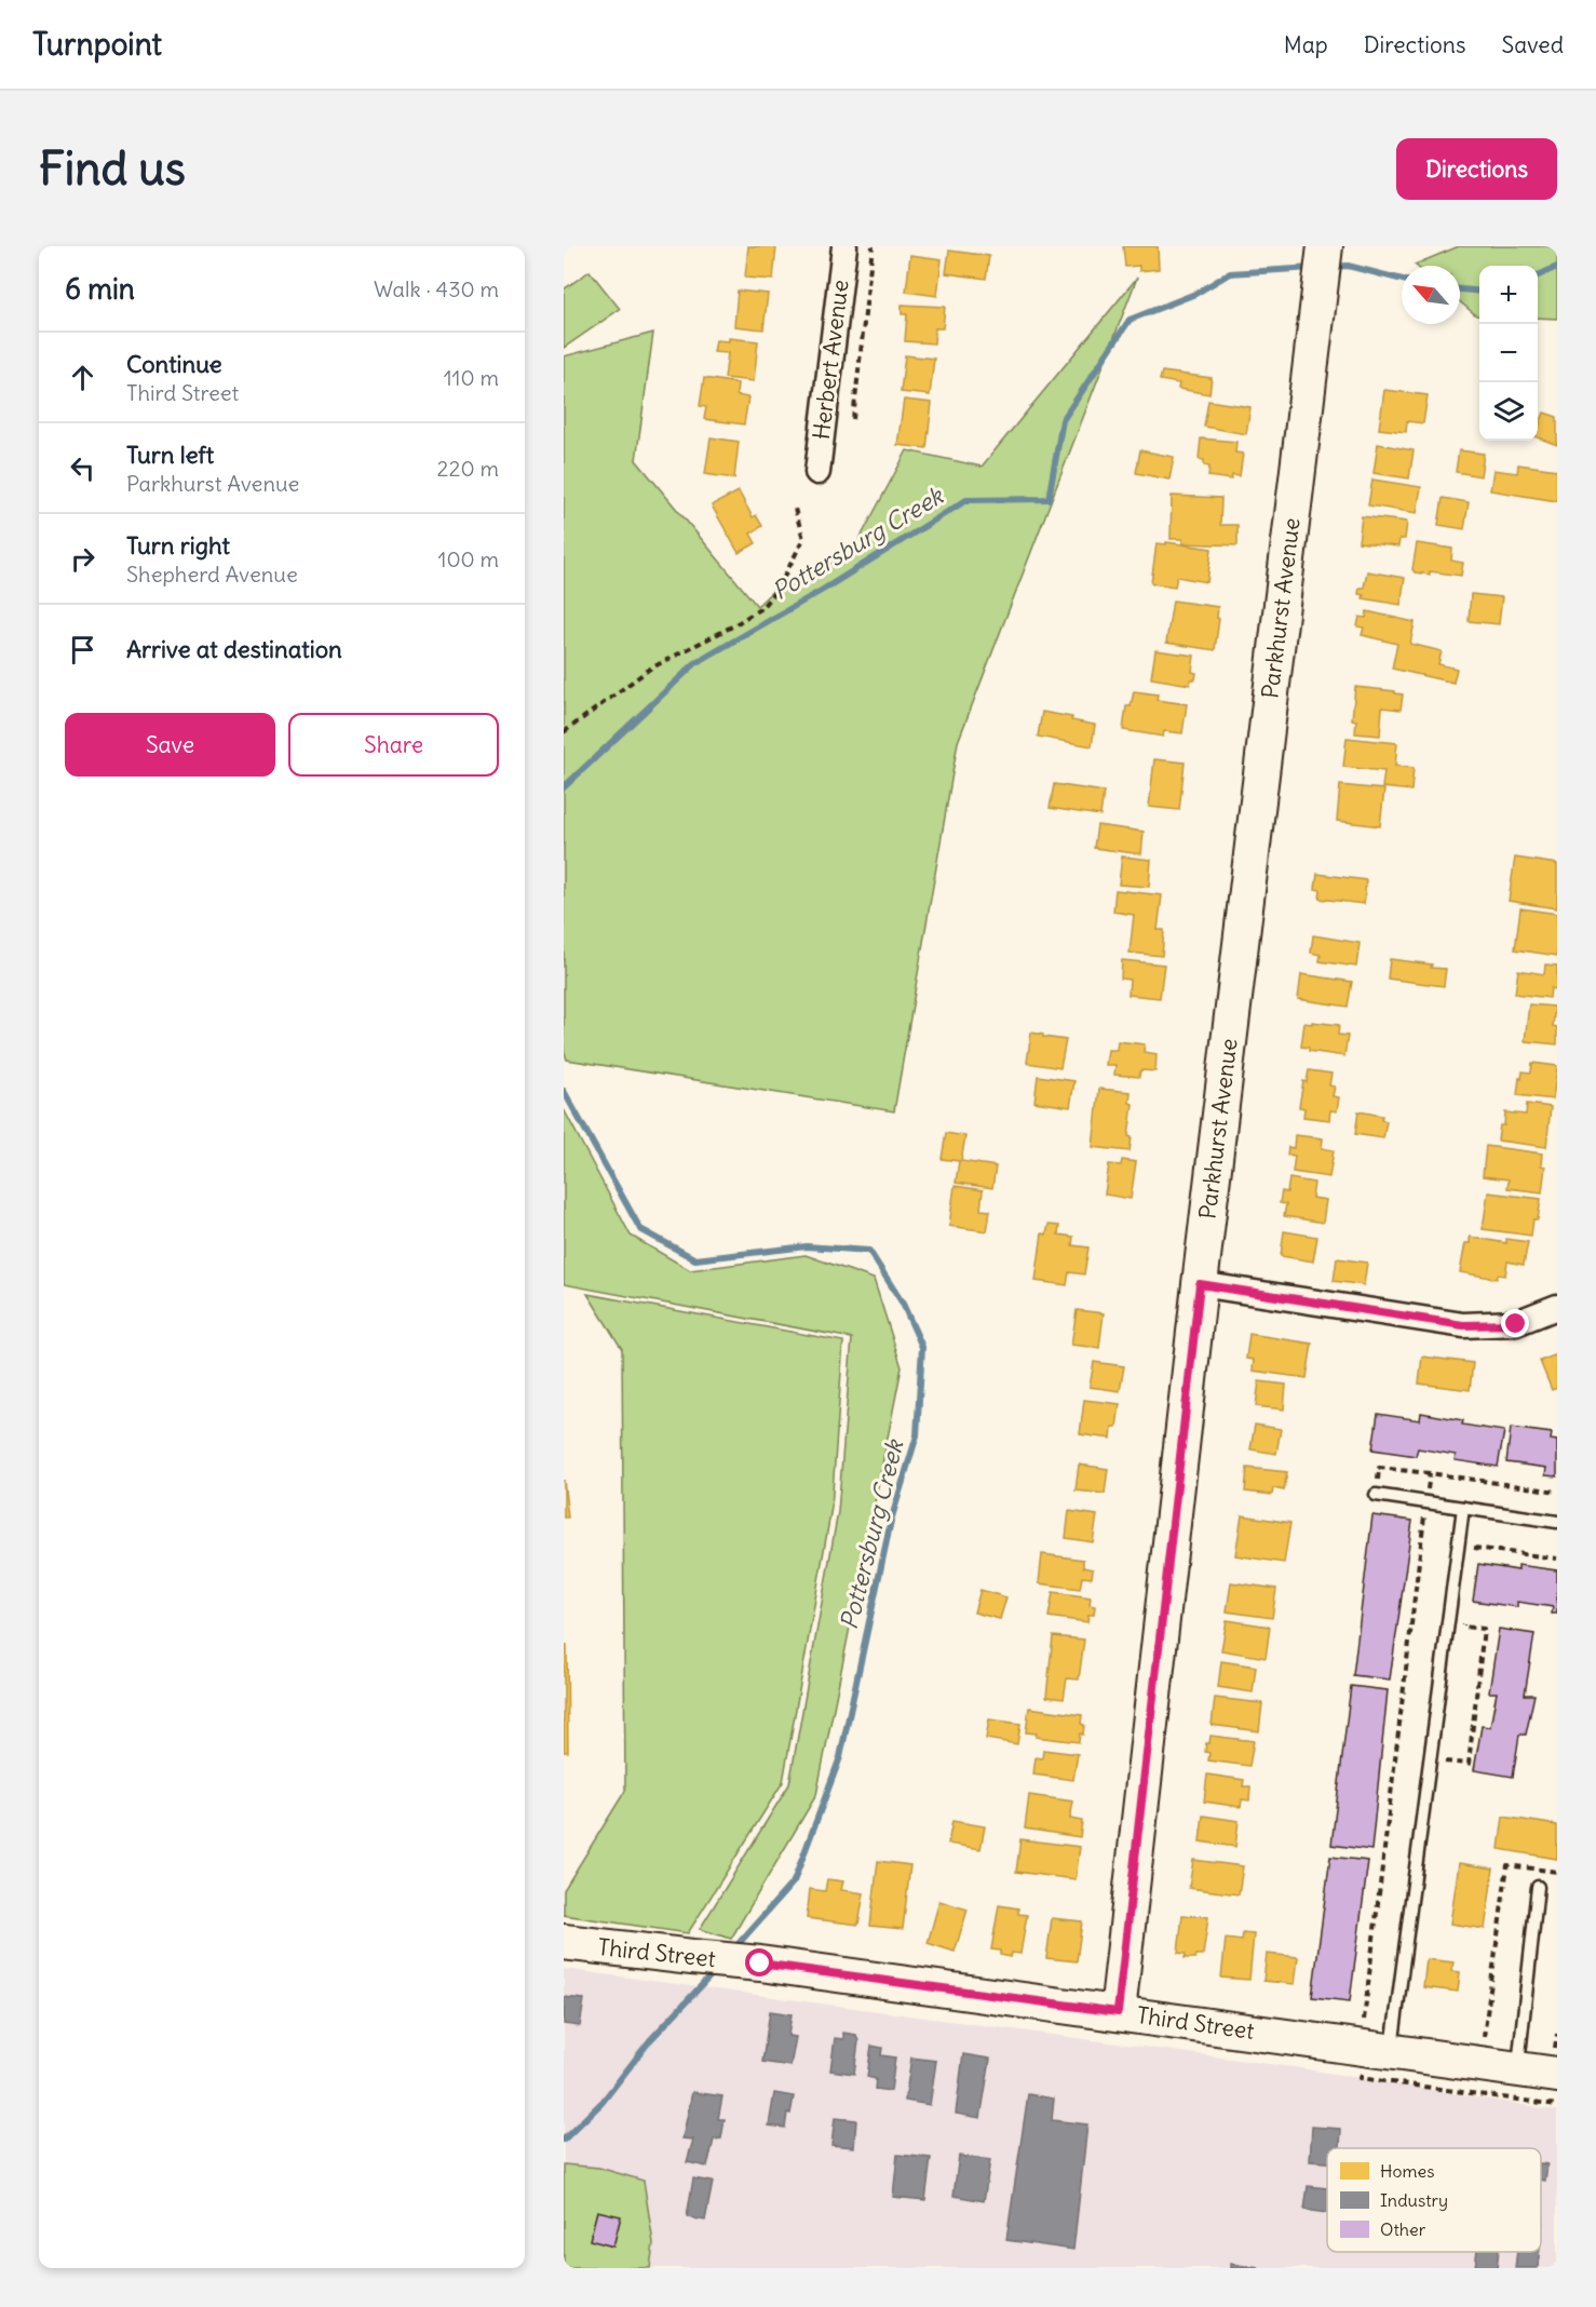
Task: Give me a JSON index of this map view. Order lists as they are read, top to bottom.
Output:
{
  "streets": {
    "street": ["Herbert Avenue", "Parkhurst Avenue", "Third Street"]
  },
  "crossings": [
    ["Parkhurst Avenue", "Third Street"]
  ],
  "water": ["Pottersburg Creek"],
  "legend": ["Homes", "Industry", "Other"],
  "north": "top left",
  "page": {
    "header": "Turnpoint",
    "nav": ["Map", "Directions", "Saved"],
    "buttons": [
      "Directions",
      ["Save", "Share"]
    ],
    "title": "Find us",
    "heading": ["6 min", "Walk · 430 m"],
    "map_buttons": ["+", "−"],
    "list": [
      ["Continue", "Third Street", "110 m"],
      ["Turn left", "Parkhurst Avenue", "220 m"],
      ["Turn right", "Shepherd Avenue", "100 m"],
      "Arrive at destination"
    ]
  }
}
